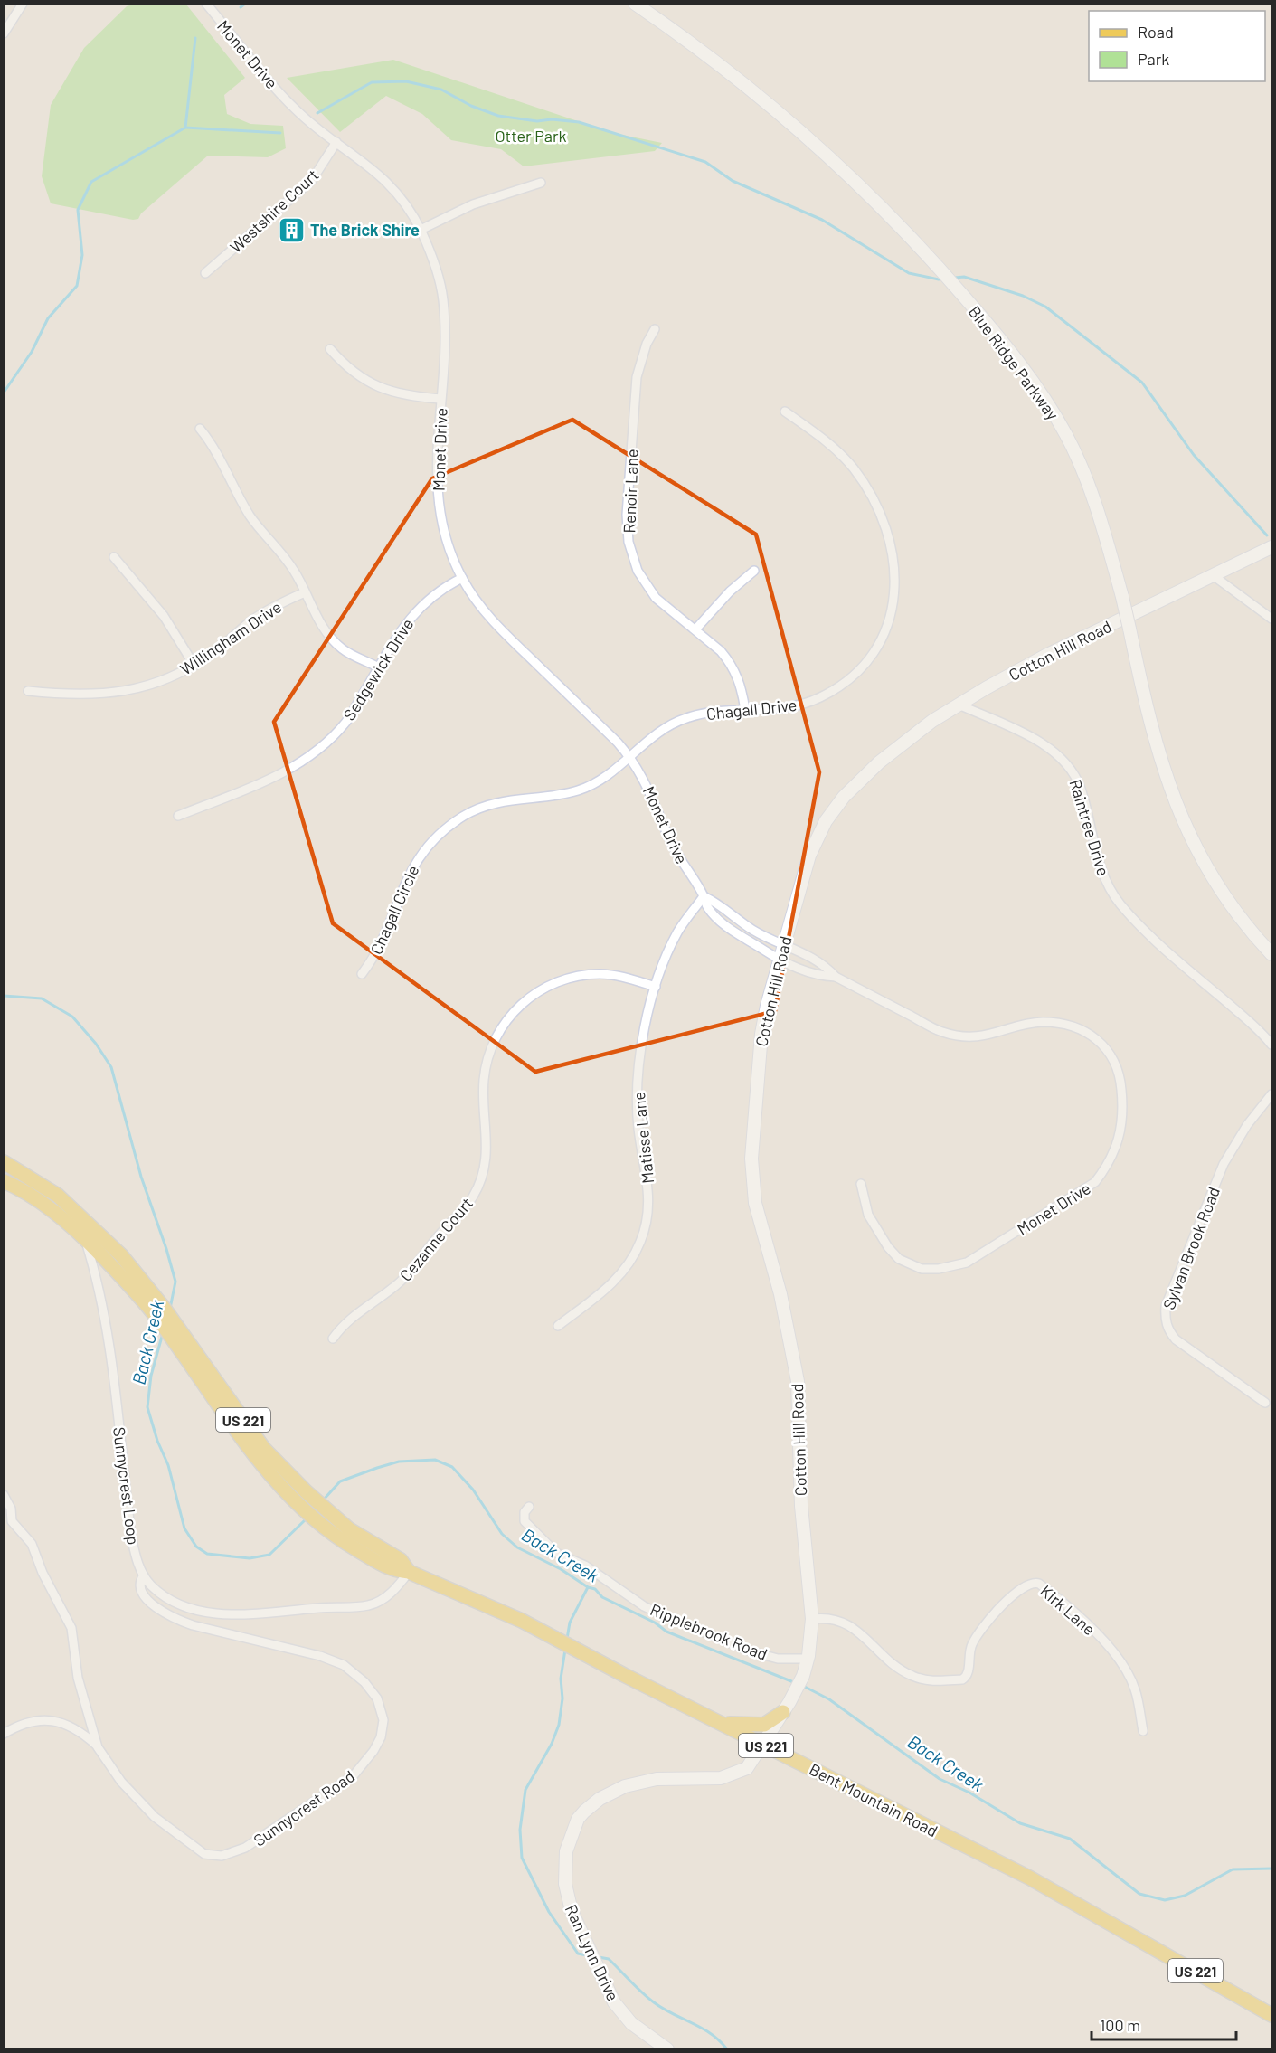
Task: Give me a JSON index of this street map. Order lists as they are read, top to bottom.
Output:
{
  "streets": {
    "main road": ["US 221", "Bent Mountain Road"],
    "street": [
      "Monet Drive",
      "Westshire Court",
      "Blue Ridge Parkway",
      "Renoir Lane",
      "Willingham Drive",
      "Cotton Hill Road",
      "Sedgewick Drive",
      "Chagall Drive",
      "Raintree Drive",
      "Chagall Circle",
      "Matisse Lane",
      "Cezanne Court",
      "Sylvan Brook Road",
      "Sunnycrest Loop",
      "Kirk Lane",
      "Ripplebrook Road",
      "Sunnycrest Road",
      "Ran Lynn Drive"
    ]
  },
  "crossings": [
    ["Monet Drive", "Westshire Court"],
    ["Monet Drive", "Cotton Hill Road"],
    ["Monet Drive", "Sedgewick Drive"],
    ["Monet Drive", "Chagall Drive"],
    ["Monet Drive", "Chagall Circle"],
    ["Monet Drive", "Matisse Lane"],
    ["Renoir Lane", "Chagall Drive"],
    ["Cotton Hill Road", "Raintree Drive"],
    ["Cotton Hill Road", "Kirk Lane"],
    ["Cotton Hill Road", "Ripplebrook Road"],
    ["Cotton Hill Road", "Bent Mountain Road"],
    ["Cotton Hill Road", "Ran Lynn Drive"],
    ["Chagall Drive", "Chagall Circle"],
    ["Matisse Lane", "Cezanne Court"],
    ["Sunnycrest Loop", "Bent Mountain Road"],
    ["Sunnycrest Loop", "Sunnycrest Road"],
    ["Bent Mountain Road", "Ran Lynn Drive"]
  ],
  "water": ["Back Creek"],
  "parks": ["Otter Park"],
  "places": {
    "building": ["The Brick Shire"]
  },
  "legend": ["Road", "Park"],
  "scale_bar": "100 m"
}
